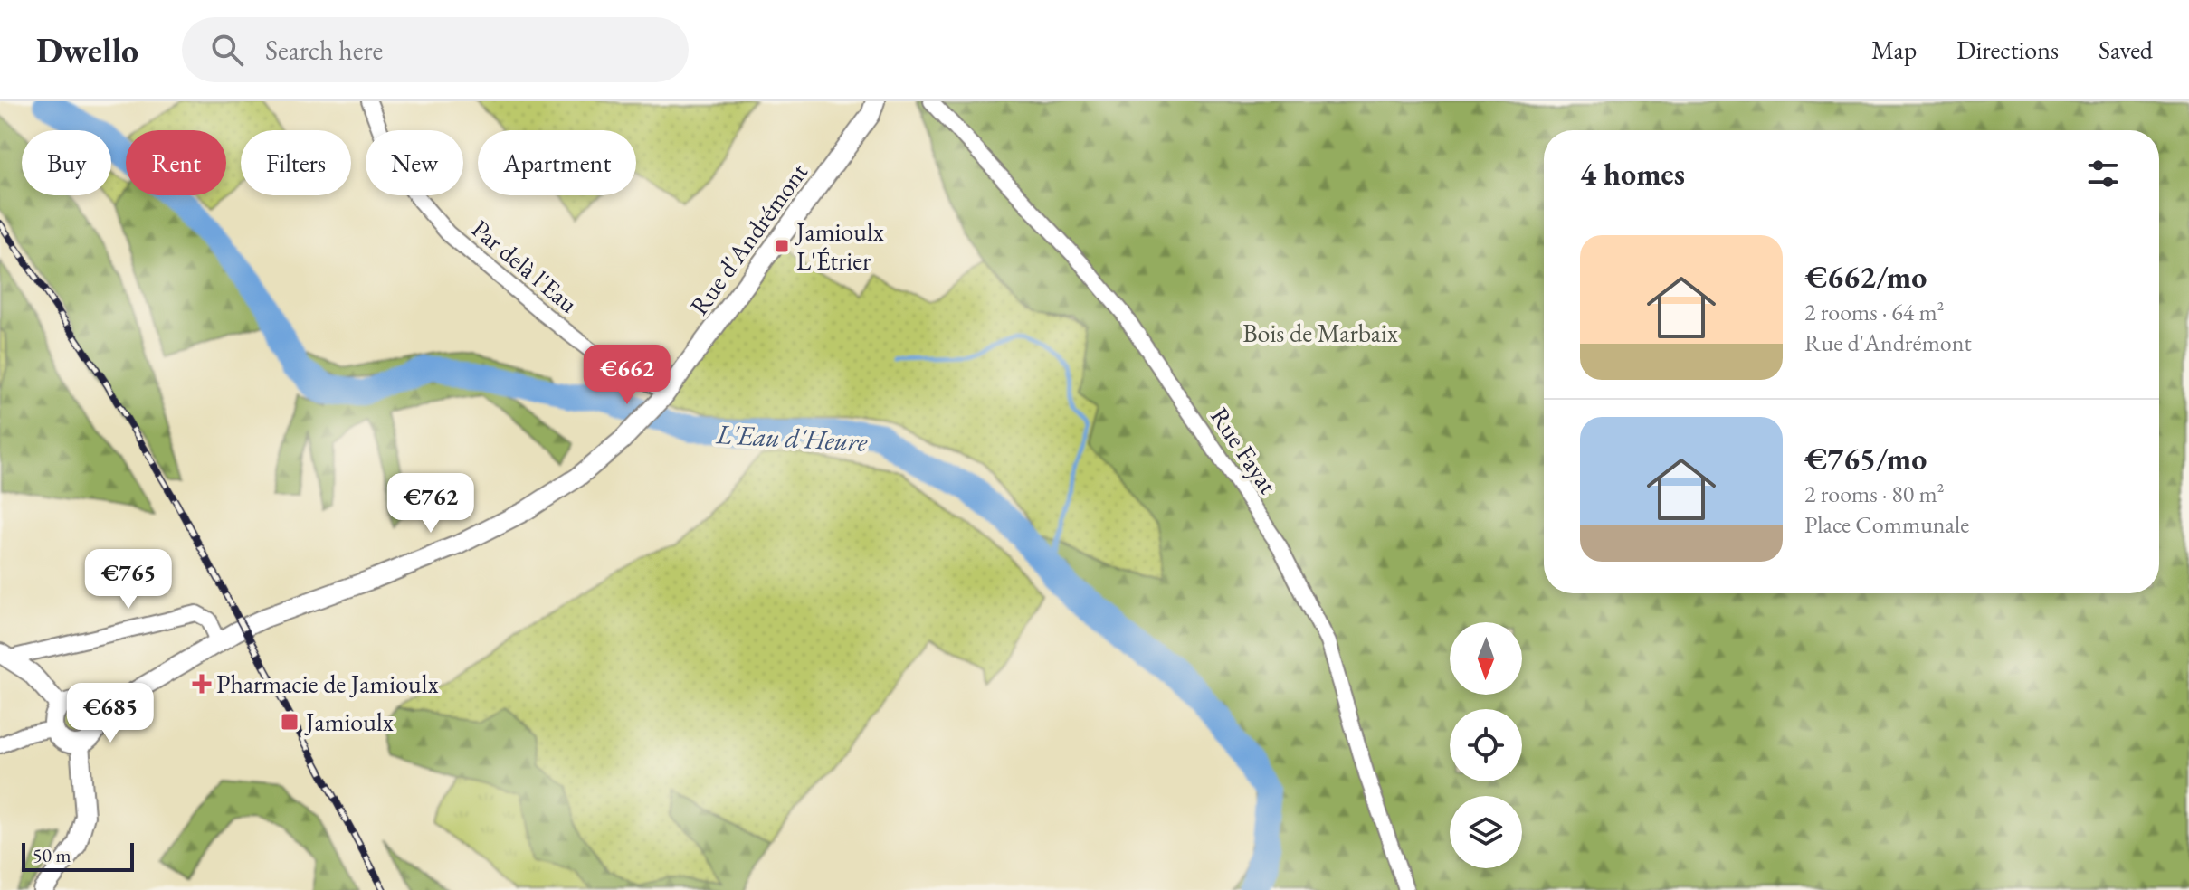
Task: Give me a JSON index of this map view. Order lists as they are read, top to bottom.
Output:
{
  "streets": {
    "street": ["Rue d'Andrémont", "Par delà l'Eau", "Rue Fayat"]
  },
  "crossings": [
    ["Rue d'Andrémont", "Par delà l'Eau"]
  ],
  "water": ["L'Eau d'Heure"],
  "parks": ["Bois de Marbaix"],
  "places": {
    "transit": ["Jamioulx L'Étrier", "Jamioulx"],
    "health": ["Pharmacie de Jamioulx"]
  },
  "scale_bar": "50 m",
  "north": "bottom",
  "page": {
    "header": "Dwello",
    "search": "Search here",
    "nav": ["Map", "Directions", "Saved"],
    "chip": [
      "Buy",
      "Rent",
      "Filters",
      "New",
      "Apartment"
    ],
    "heading": "4 homes",
    "list": [
      {
        "name": "€662/mo",
        "note": "2 rooms · 64 m² · Rue d'Andrémont"
      },
      {
        "name": "€765/mo",
        "note": "2 rooms · 80 m² · Place Communale"
      }
    ],
    "price": [
      "€662",
      "€762",
      "€765",
      "€685"
    ],
    "scale": "50 m"
  }
}
